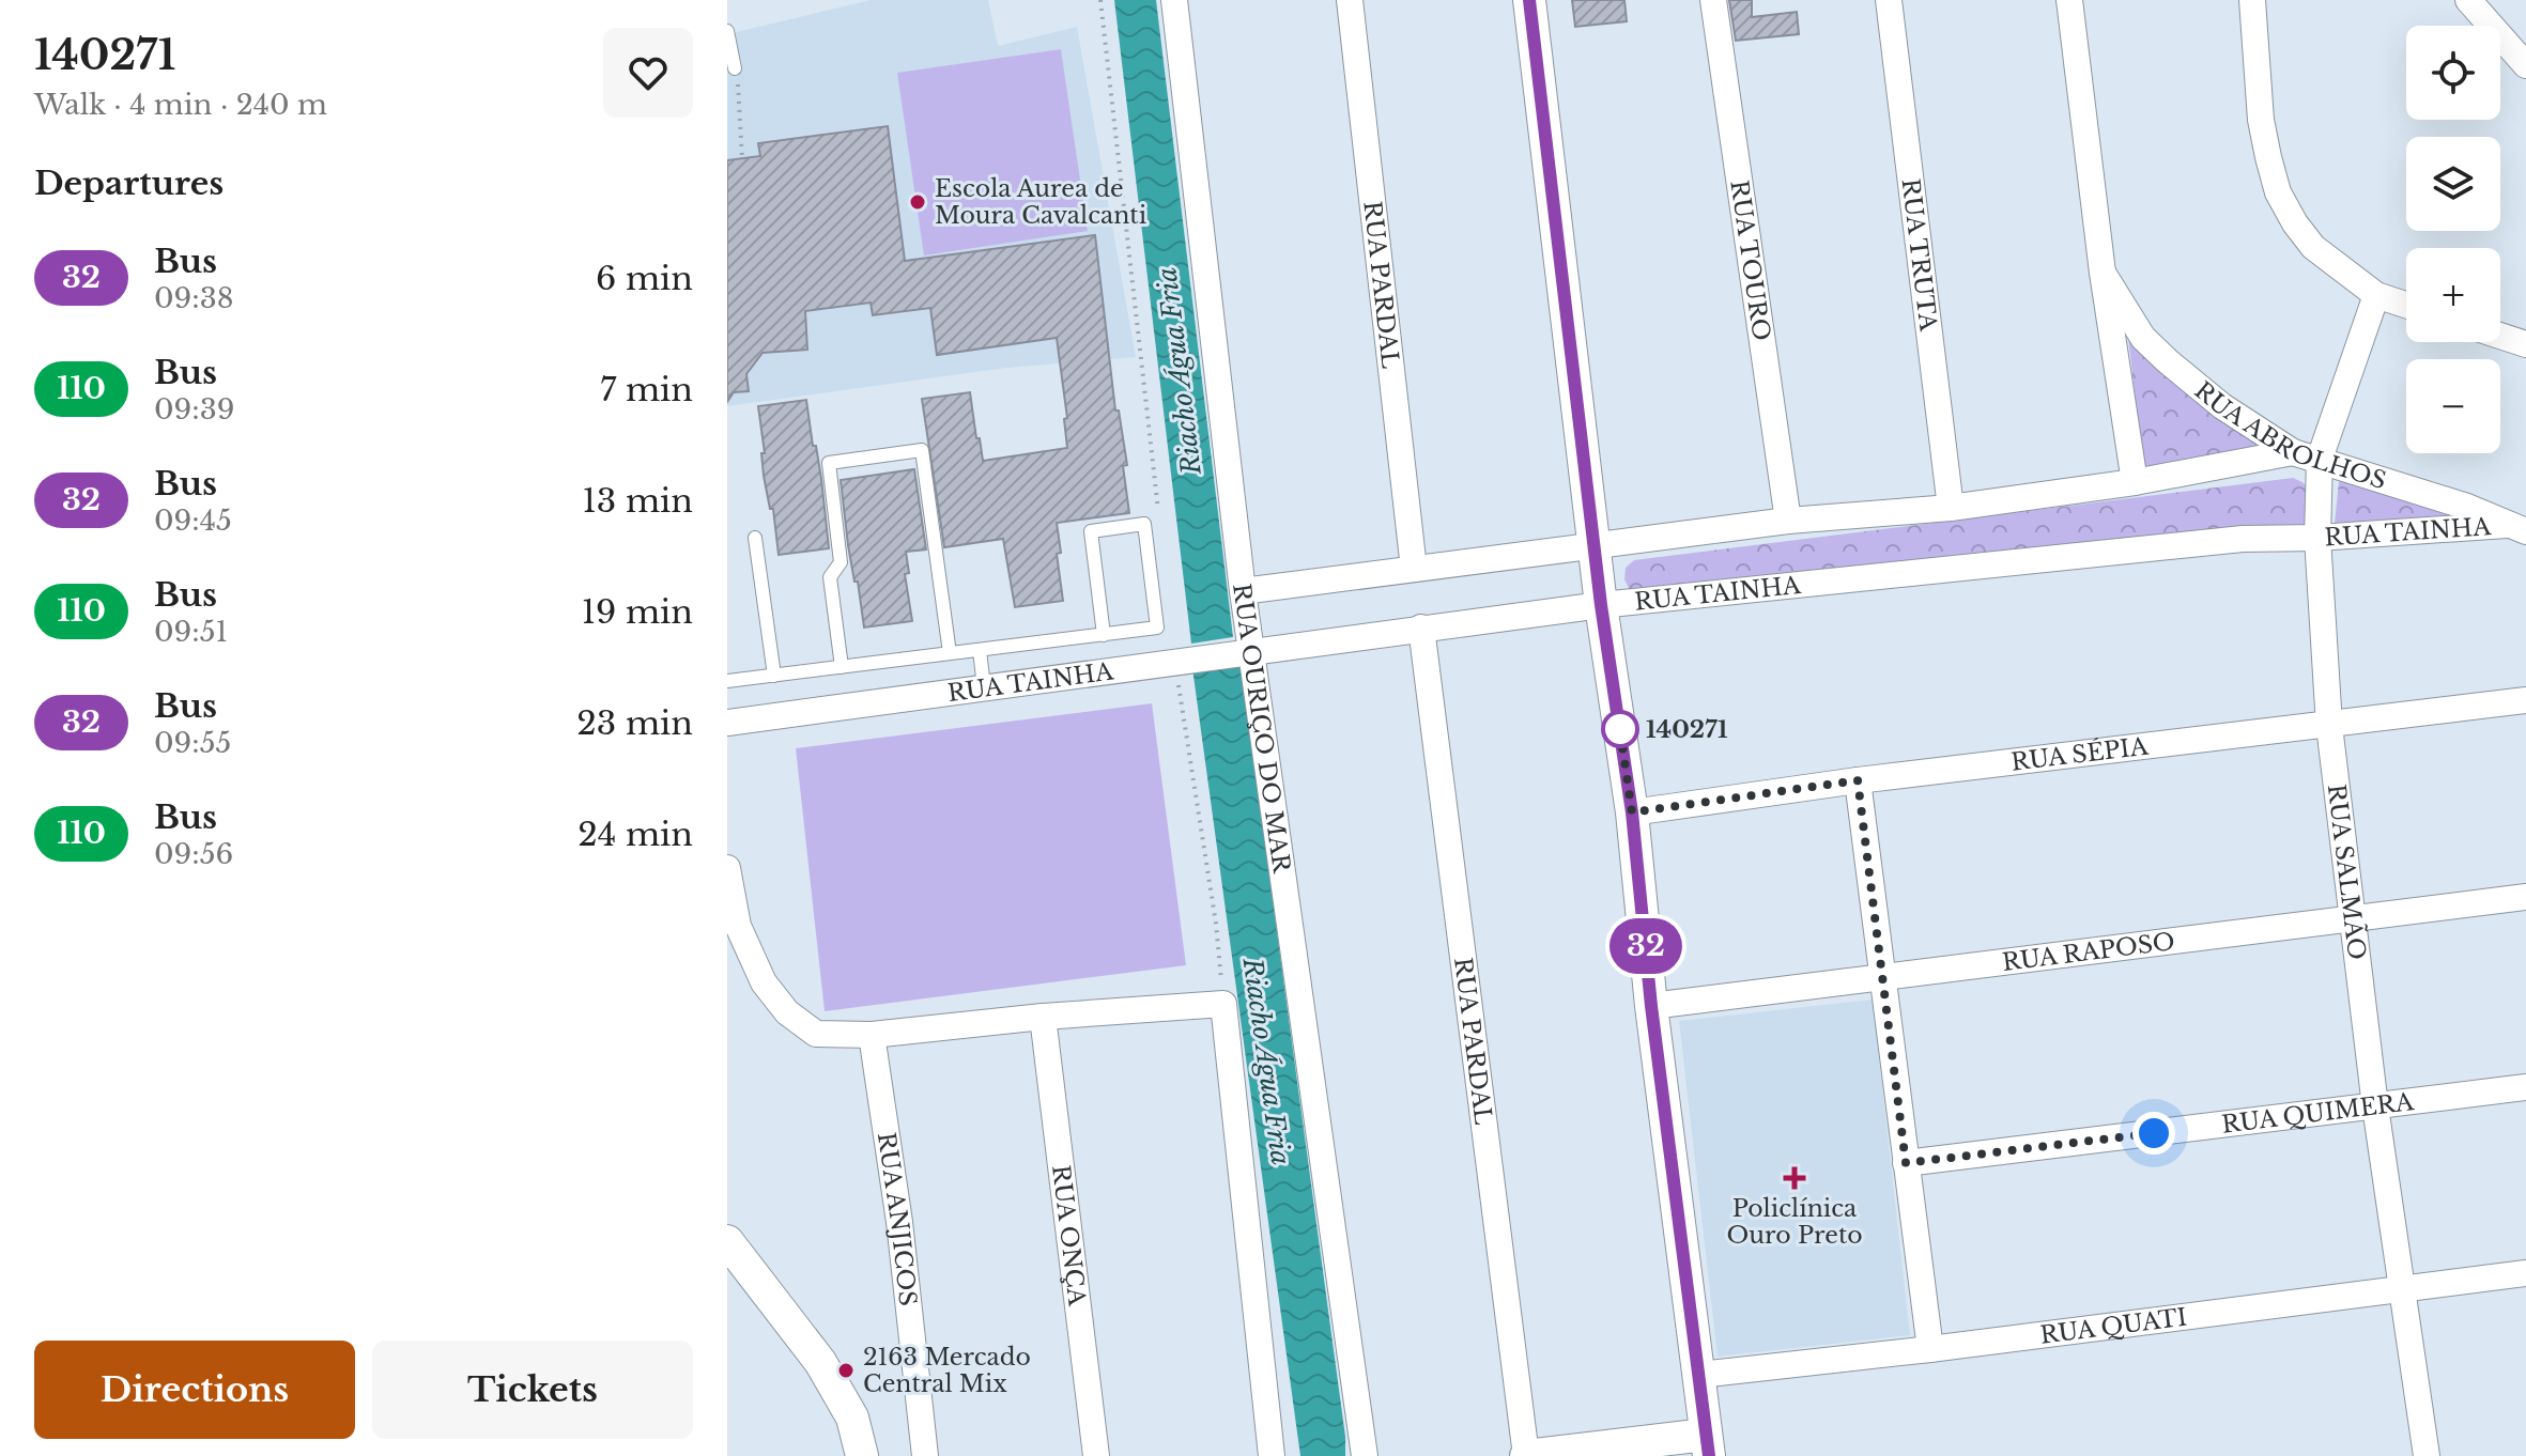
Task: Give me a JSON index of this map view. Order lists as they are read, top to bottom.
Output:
{
  "streets": {
    "street": [
      "RUA TRUTA",
      "RUA TOURO",
      "RUA PARDAL",
      "RUA ABROLHOS",
      "RUA TAINHA",
      "RUA OURIÇO DO MAR",
      "RUA SÉPIA",
      "RUA SALMÃO",
      "RUA RAPOSO",
      "RUA QUIMERA",
      "RUA ANJICOS",
      "RUA ONÇA",
      "RUA QUATI"
    ]
  },
  "crossings": [
    ["RUA PARDAL", "RUA TAINHA"],
    ["RUA ABROLHOS", "RUA TAINHA"],
    ["RUA ABROLHOS", "RUA SALMÃO"],
    ["RUA TAINHA", "RUA OURIÇO DO MAR"],
    ["RUA TAINHA", "RUA SALMÃO"],
    ["RUA SÉPIA", "RUA SALMÃO"],
    ["RUA SALMÃO", "RUA RAPOSO"],
    ["RUA SALMÃO", "RUA QUIMERA"],
    ["RUA SALMÃO", "RUA QUATI"]
  ],
  "water": ["Riacho Água Fria"],
  "places": {
    "other": ["Escola Aurea de Moura Cavalcanti", "140271", "2163 Mercado Central Mix"],
    "health": ["Policlínica Ouro Preto"]
  },
  "lines": ["bus line 32"],
  "page": {
    "heading": [
      ["140271", "Walk · 4 min · 240 m"],
      "Departures"
    ],
    "on_map": "32",
    "map_buttons": ["+", "−"],
    "list": [
      {
        "mark": "32",
        "name": "Bus",
        "note": "09:38",
        "value": "6 min"
      },
      {
        "mark": "110",
        "name": "Bus",
        "note": "09:39",
        "value": "7 min"
      },
      {
        "mark": "32",
        "name": "Bus",
        "note": "09:45",
        "value": "13 min"
      },
      {
        "mark": "110",
        "name": "Bus",
        "note": "09:51",
        "value": "19 min"
      },
      {
        "mark": "32",
        "name": "Bus",
        "note": "09:55",
        "value": "23 min"
      },
      {
        "mark": "110",
        "name": "Bus",
        "note": "09:56",
        "value": "24 min"
      }
    ],
    "buttons": ["Directions", "Tickets"]
  }
}
